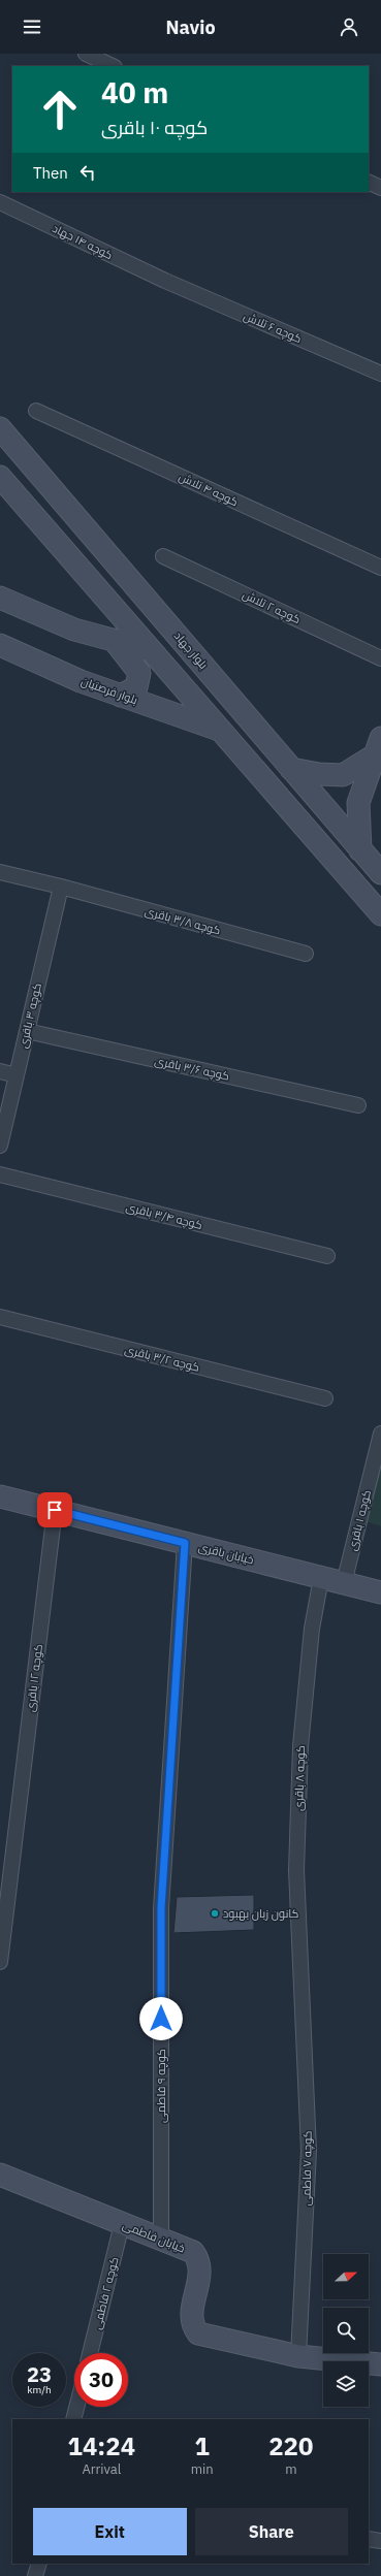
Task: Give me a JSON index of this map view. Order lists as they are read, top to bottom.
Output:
{
  "streets": {
    "street": [
      "کوچه ۱۴ جهاد",
      "کوچه ۶ تلاش",
      "کوچه ۴ تلاش",
      "کوچه ۲ تلاش",
      "بلوار جهاد",
      "بلوار فرصتیان",
      "کوچه ۳/۸ باقری",
      "کوچه ۳ باقری",
      "کوچه ۳/۶ باقری",
      "کوچه ۳/۴ باقری",
      "کوچه ۳/۲ باقری",
      "کوچه ۱ باقری",
      "خیابان باقری",
      "کوچه ۱۲ باقری",
      "کوچه ۸ باقری",
      "کوچه ۹ فاطمی",
      "کوچه ۷ فاطمی",
      "خیابان فاطمی",
      "کوچه ۲ فاطمی"
    ]
  },
  "crossings": [
    ["کوچه ۱۴ جهاد", "کوچه ۶ تلاش"],
    ["کوچه ۳/۸ باقری", "کوچه ۳ باقری"],
    ["کوچه ۳ باقری", "کوچه ۳/۶ باقری"],
    ["کوچه ۱ باقری", "خیابان باقری"],
    ["خیابان باقری", "کوچه ۱۲ باقری"],
    ["خیابان باقری", "کوچه ۸ باقری"],
    ["خیابان باقری", "کوچه ۹ فاطمی"],
    ["کوچه ۸ باقری", "کوچه ۷ فاطمی"],
    ["کوچه ۹ فاطمی", "خیابان فاطمی"],
    ["کوچه ۷ فاطمی", "خیابان فاطمی"],
    ["خیابان فاطمی", "کوچه ۲ فاطمی"]
  ],
  "places": ["کانون زبان بهبود"],
  "north": "right",
  "page": {
    "header": "Navio",
    "turn": ["40 m", "کوچه ۱۰ باقری"],
    "then": "Then",
    "speed": "23 km/h",
    "limit": "30",
    "eta": [
      "14:24",
      "Arrival",
      "1",
      "min",
      "220",
      "m"
    ],
    "buttons": ["Exit", "Share"]
  }
}
